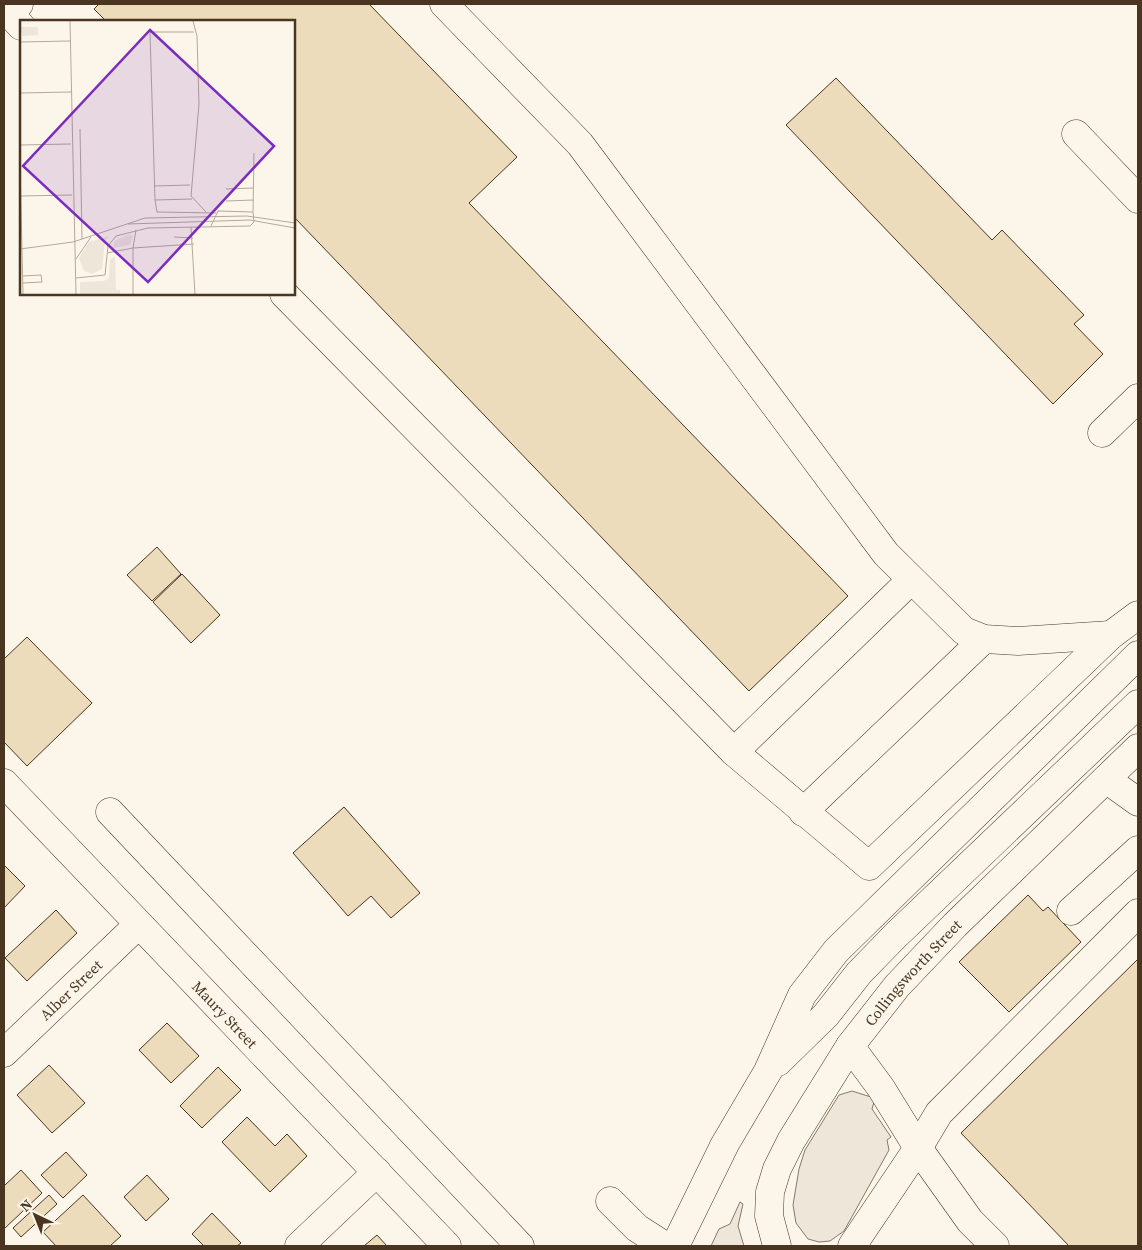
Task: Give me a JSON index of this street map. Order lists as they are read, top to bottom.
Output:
{
  "streets": {
    "street": ["Collingsworth Street", "Alber Street", "Maury Street"]
  },
  "crossings": [
    ["Alber Street", "Maury Street"]
  ],
  "north": "top left"
}
